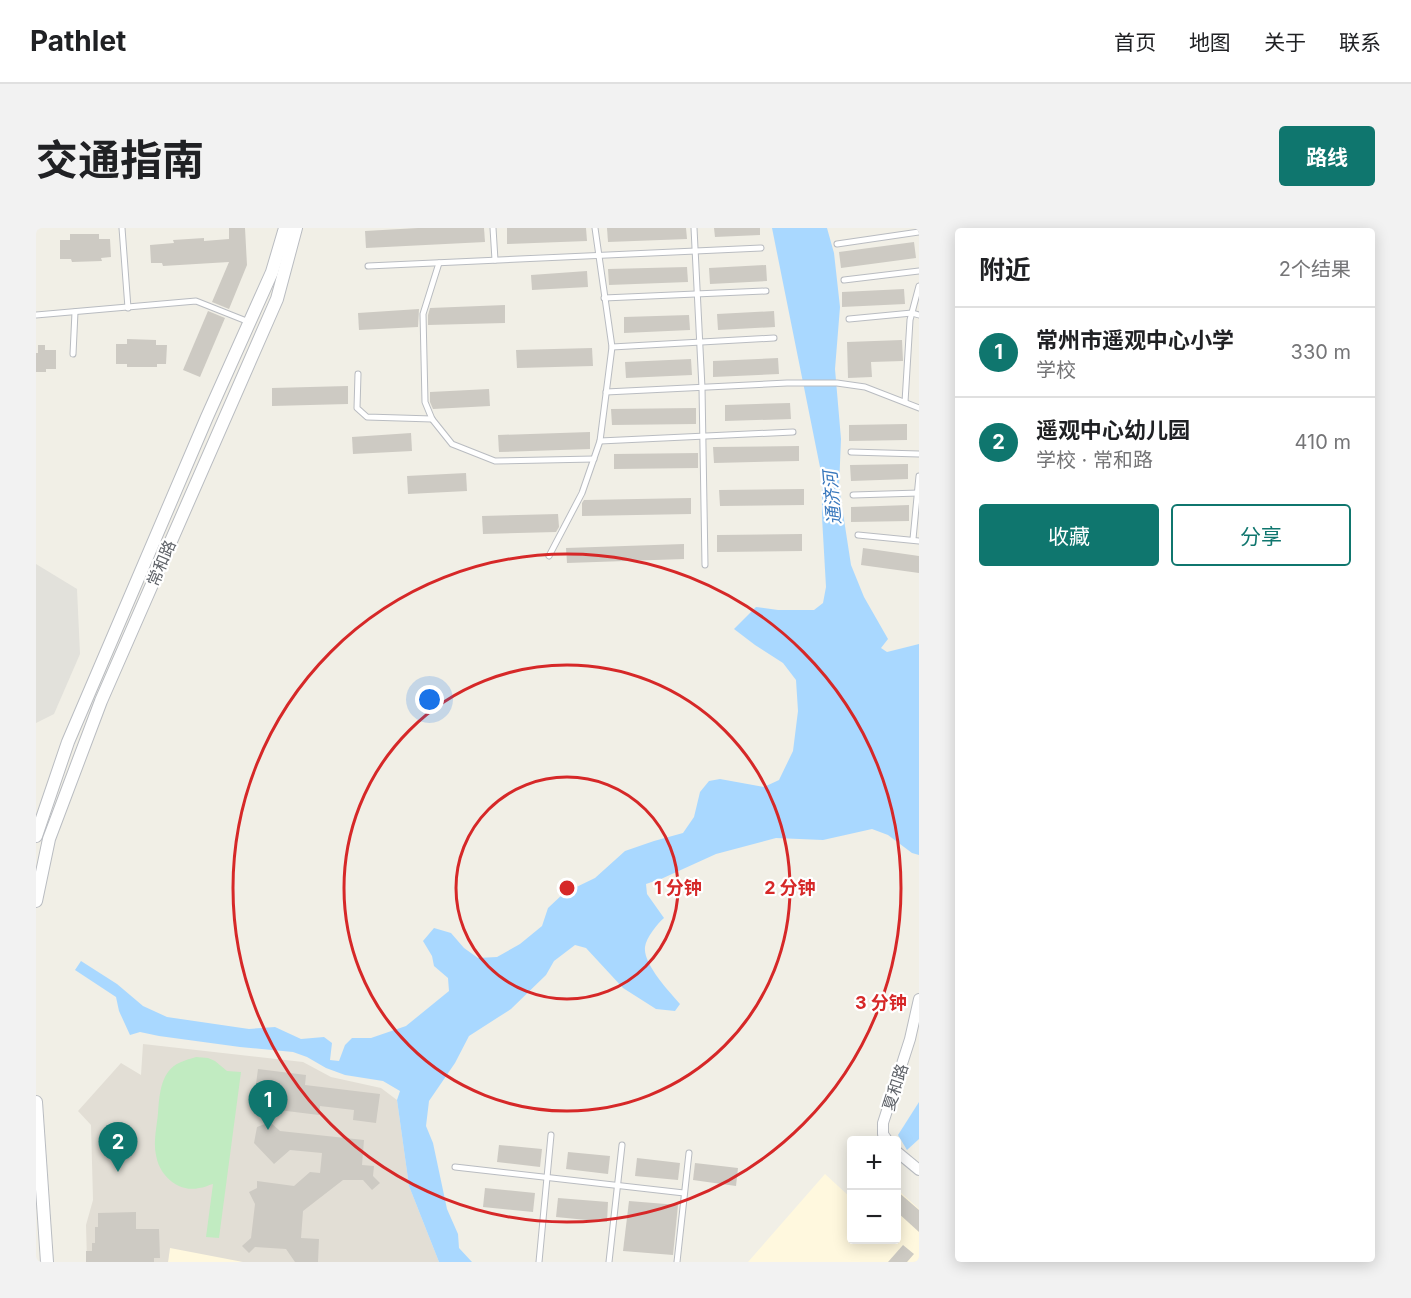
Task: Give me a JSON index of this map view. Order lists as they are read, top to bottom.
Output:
{
  "streets": {
    "street": ["常和路", "夏和路"]
  },
  "water": ["通济河"],
  "page": {
    "header": "Pathlet",
    "nav": [
      "首页",
      "地图",
      "关于",
      "联系"
    ],
    "title": "交通指南",
    "buttons": [
      "路线",
      ["收藏", "分享"]
    ],
    "heading": ["附近", "2个结果"],
    "list": [
      {
        "mark": "1",
        "name": "常州市遥观中心小学",
        "note": "学校",
        "value": "330 m"
      },
      {
        "mark": "2",
        "name": "遥观中心幼儿园",
        "note": "学校 · 常和路",
        "value": "410 m"
      }
    ],
    "pins": ["1", "2"],
    "map_buttons": ["+", "−"]
  },
  "rings": ["1 分钟", "2 分钟", "3 分钟"]
}
